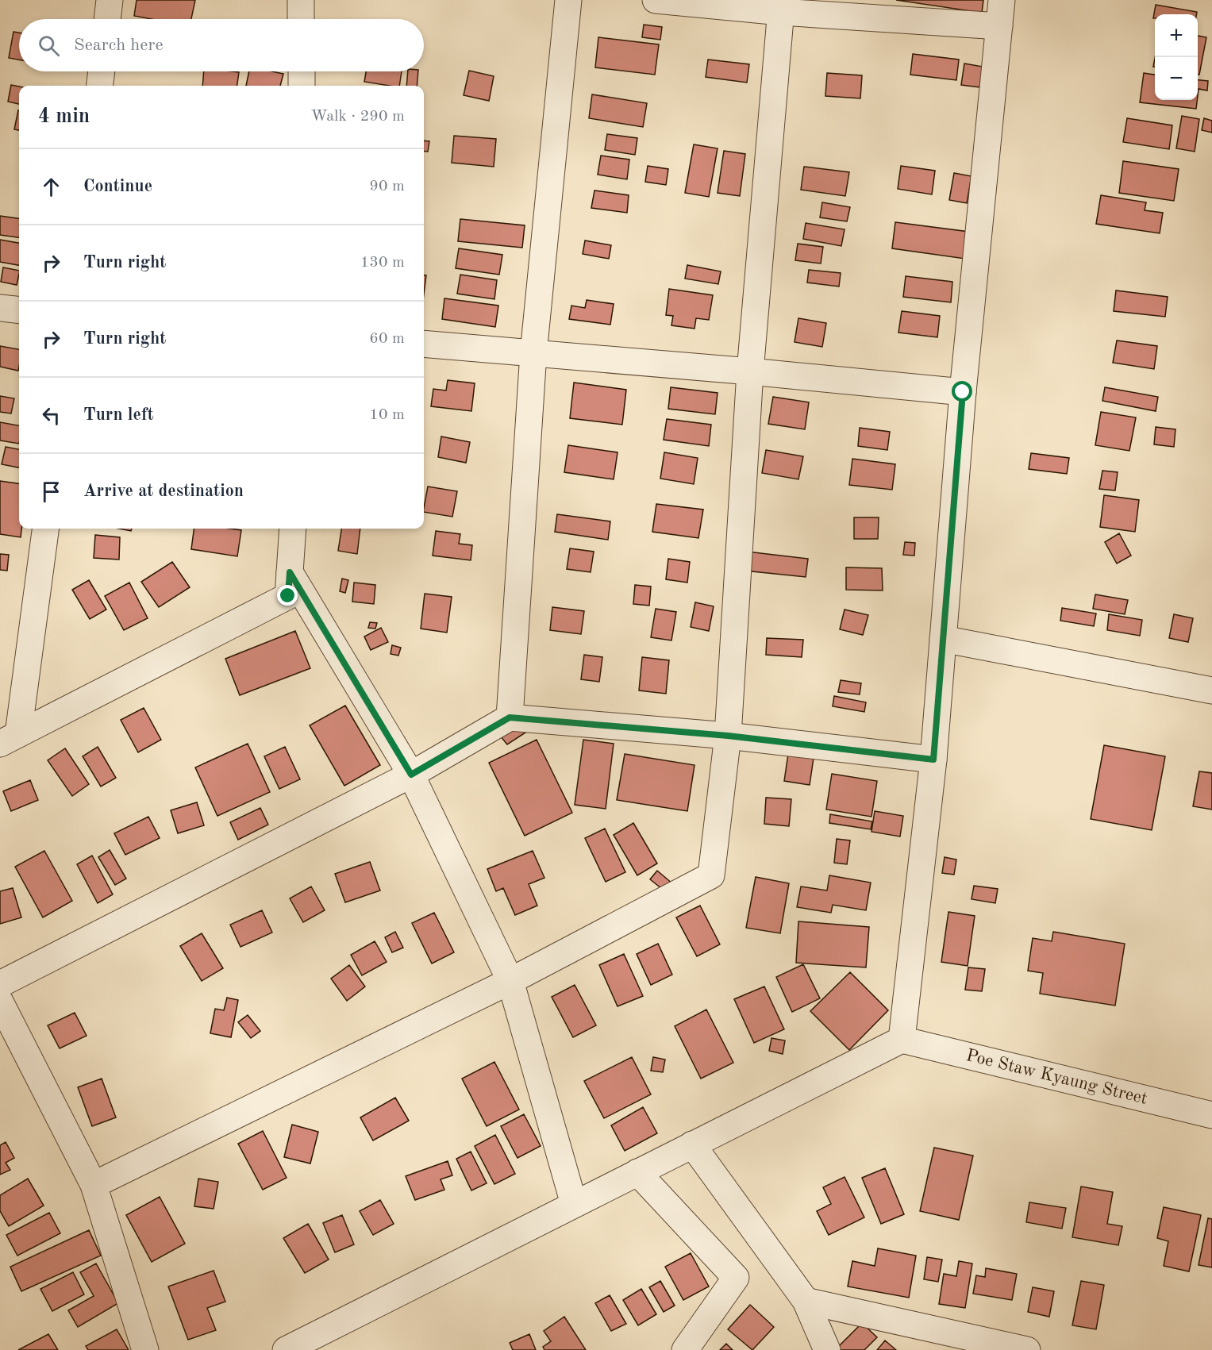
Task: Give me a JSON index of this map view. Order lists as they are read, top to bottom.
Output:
{
  "streets": {
    "street": ["Poe Staw Kyaung Street"]
  },
  "page": {
    "map_buttons": ["+", "−"],
    "search": "Search here",
    "heading": ["4 min", "Walk · 290 m"],
    "list": [
      ["Continue", "90 m"],
      ["Turn right", "130 m"],
      ["Turn right", "60 m"],
      ["Turn left", "10 m"],
      "Arrive at destination"
    ]
  }
}
